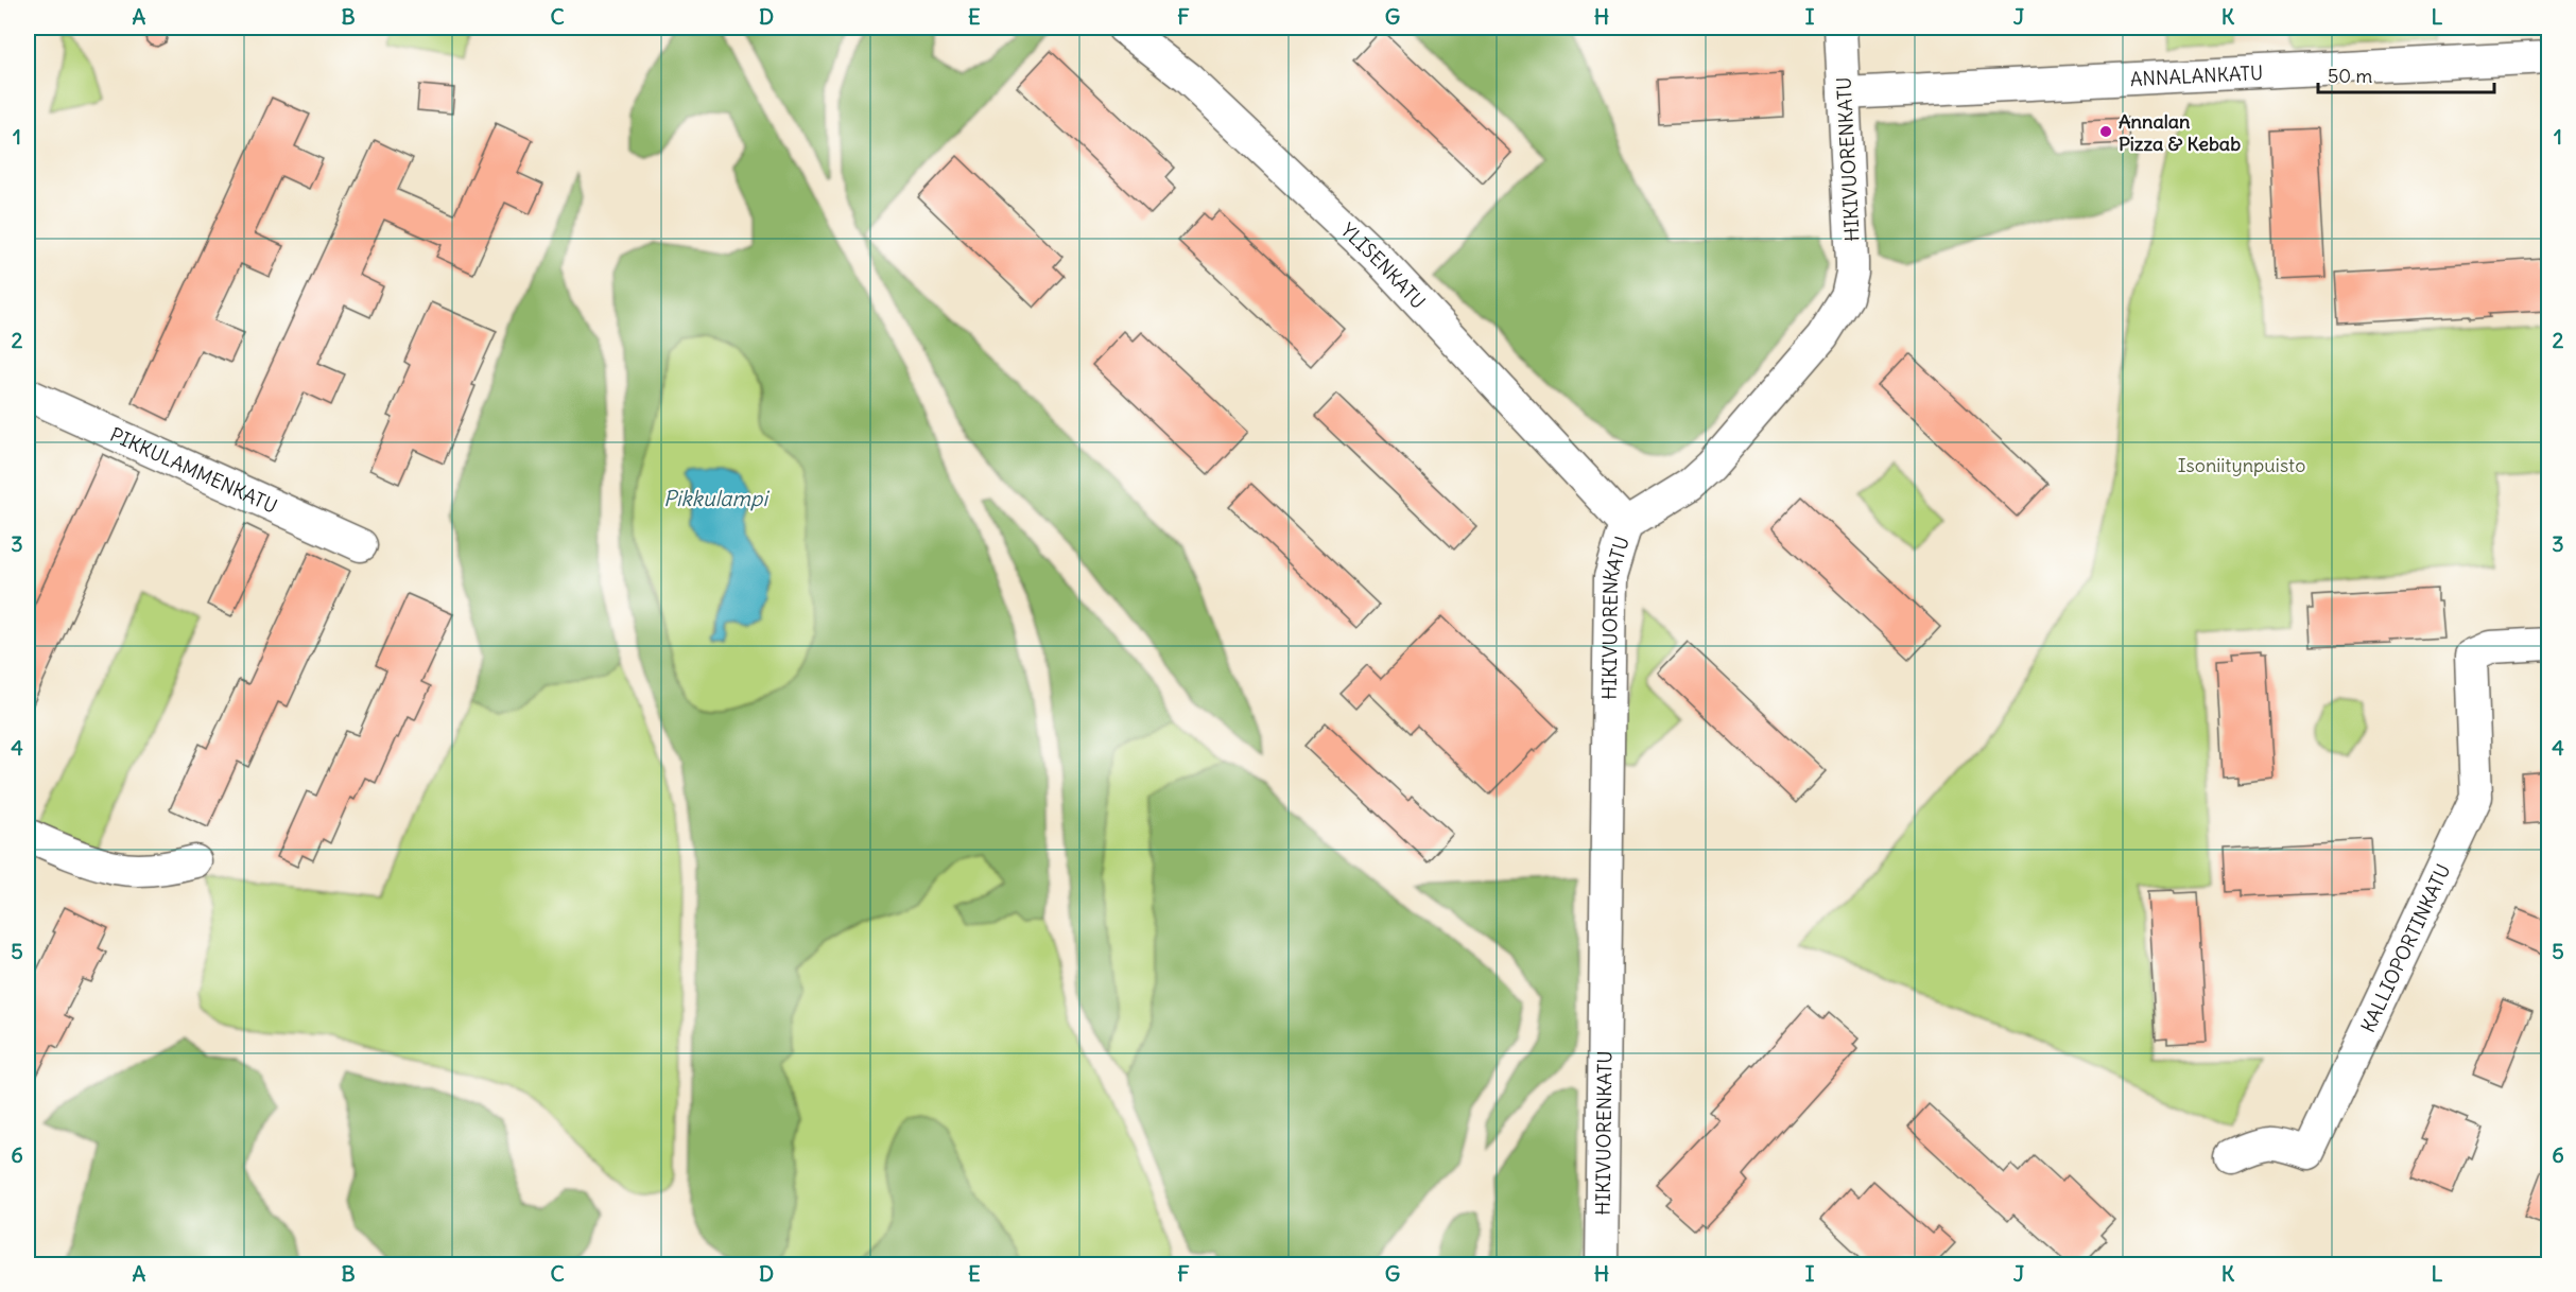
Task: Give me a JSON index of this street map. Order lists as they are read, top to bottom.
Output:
{
  "streets": {
    "street": [
      "ANNALANKATU",
      "HIKIVUORENKATU",
      "YLISENKATU",
      "PIKKULAMMENKATU",
      "KALLIOPORTINKATU"
    ]
  },
  "crossings": [
    ["ANNALANKATU", "HIKIVUORENKATU"],
    ["HIKIVUORENKATU", "YLISENKATU"]
  ],
  "water": ["Pikkulampi"],
  "parks": ["Isoniitynpuisto"],
  "places": ["Annalan Pizza & Kebab"],
  "scale_bar": "50 m",
  "grid": {
    "columns": [
      "A",
      "B",
      "C",
      "D",
      "E",
      "F",
      "G",
      "H",
      "I",
      "J",
      "K",
      "L"
    ],
    "rows": [
      "1",
      "2",
      "3",
      "4",
      "5",
      "6"
    ]
  }
}
